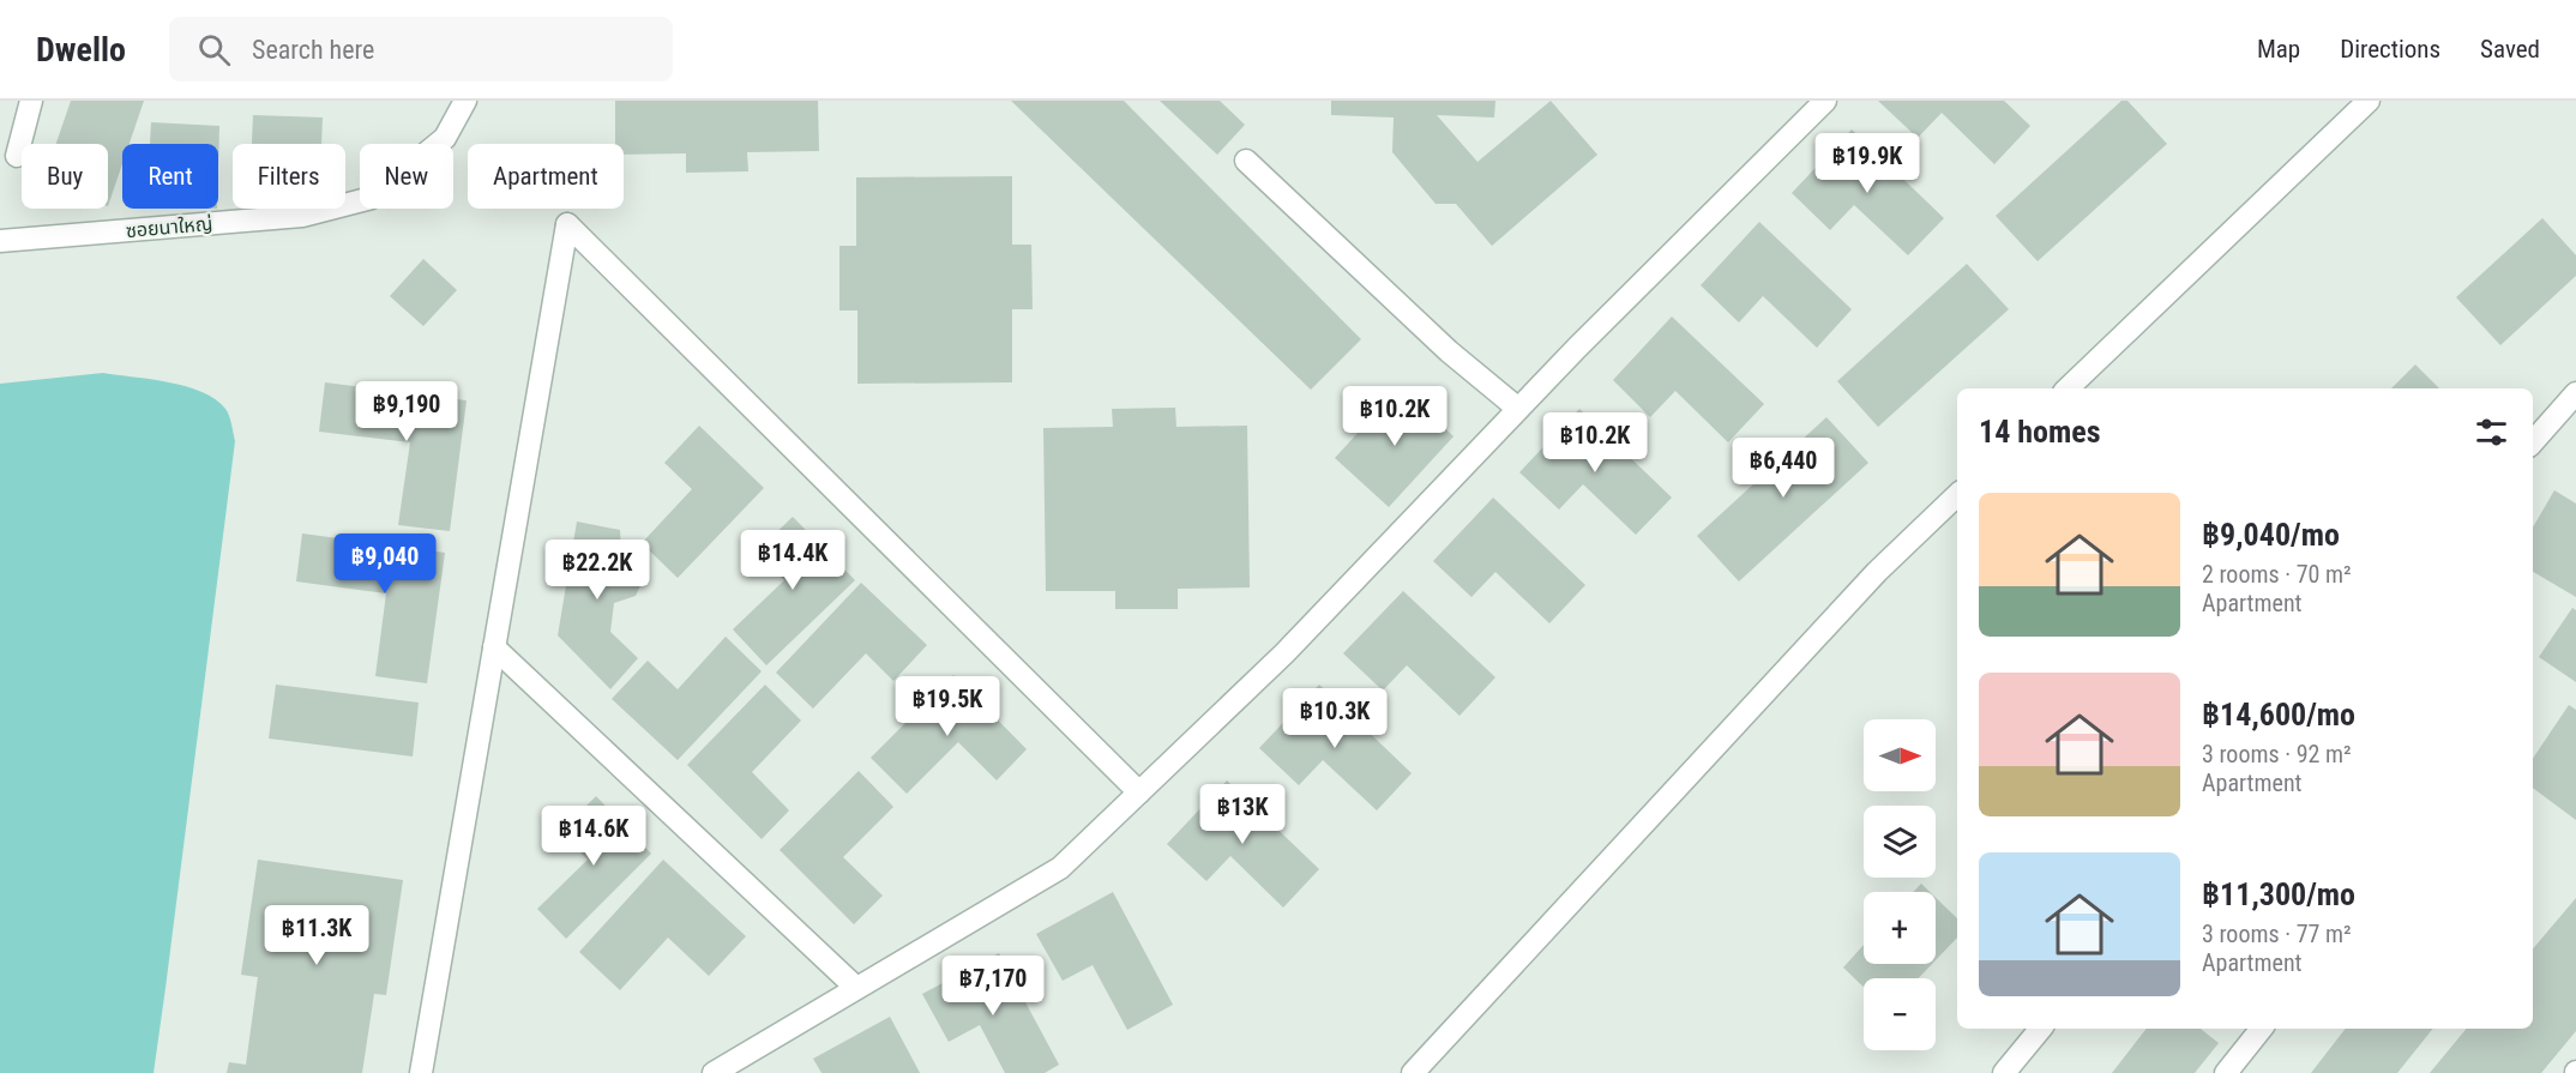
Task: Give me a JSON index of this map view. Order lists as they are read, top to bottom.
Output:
{
  "streets": {
    "street": ["ซอยนาใหญ่"]
  },
  "north": "right",
  "page": {
    "header": "Dwello",
    "search": "Search here",
    "nav": ["Map", "Directions", "Saved"],
    "price": [
      "฿19.9K",
      "฿9,190",
      "฿10.2K",
      "฿10.2K",
      "฿6,440",
      "฿14.4K",
      "฿9,040",
      "฿22.2K",
      "฿19.5K",
      "฿10.3K",
      "฿13K",
      "฿14.6K",
      "฿11.3K",
      "฿7,170"
    ],
    "chip": [
      "Buy",
      "Rent",
      "Filters",
      "New",
      "Apartment"
    ],
    "heading": "14 homes",
    "list": [
      {
        "name": "฿9,040/mo",
        "note": "2 rooms · 70 m² · Apartment"
      },
      {
        "name": "฿14,600/mo",
        "note": "3 rooms · 92 m² · Apartment"
      },
      {
        "name": "฿11,300/mo",
        "note": "3 rooms · 77 m² · Apartment"
      }
    ],
    "map_buttons": ["+", "−"]
  }
}
